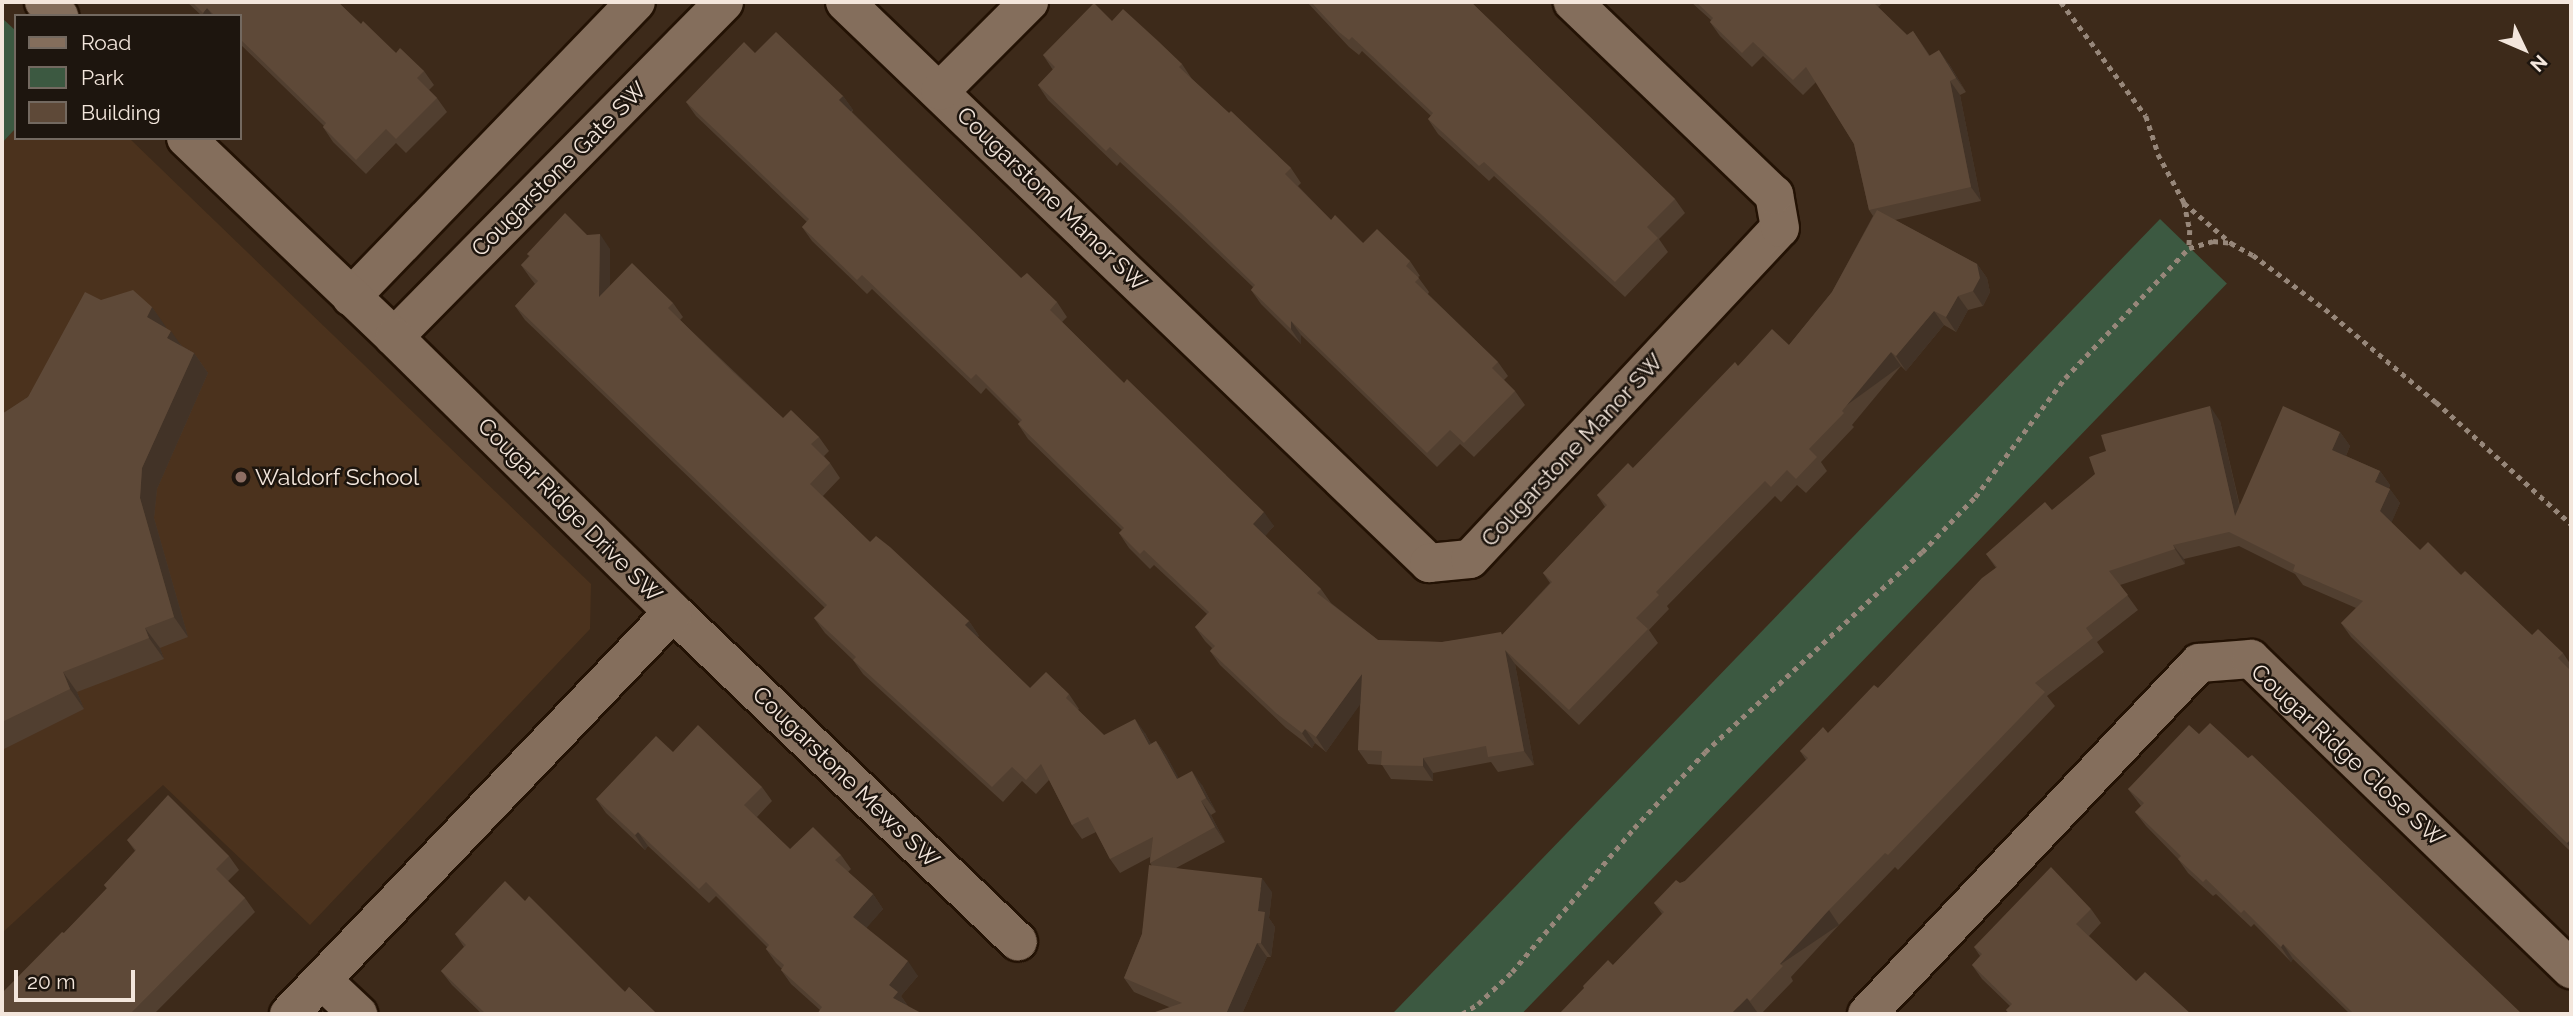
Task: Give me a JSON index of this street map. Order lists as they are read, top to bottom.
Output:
{
  "streets": {
    "street": [
      "Cougarstone Gate SW",
      "Cougarstone Manor SW",
      "Cougar Ridge Drive SW",
      "Cougar Ridge Close SW",
      "Cougarstone Mews SW"
    ]
  },
  "crossings": [
    ["Cougarstone Gate SW", "Cougar Ridge Drive SW"],
    ["Cougar Ridge Drive SW", "Cougarstone Mews SW"]
  ],
  "places": ["Waldorf School"],
  "legend": ["Road", "Park", "Building"],
  "scale_bar": "20 m",
  "north": "bottom right"
}
